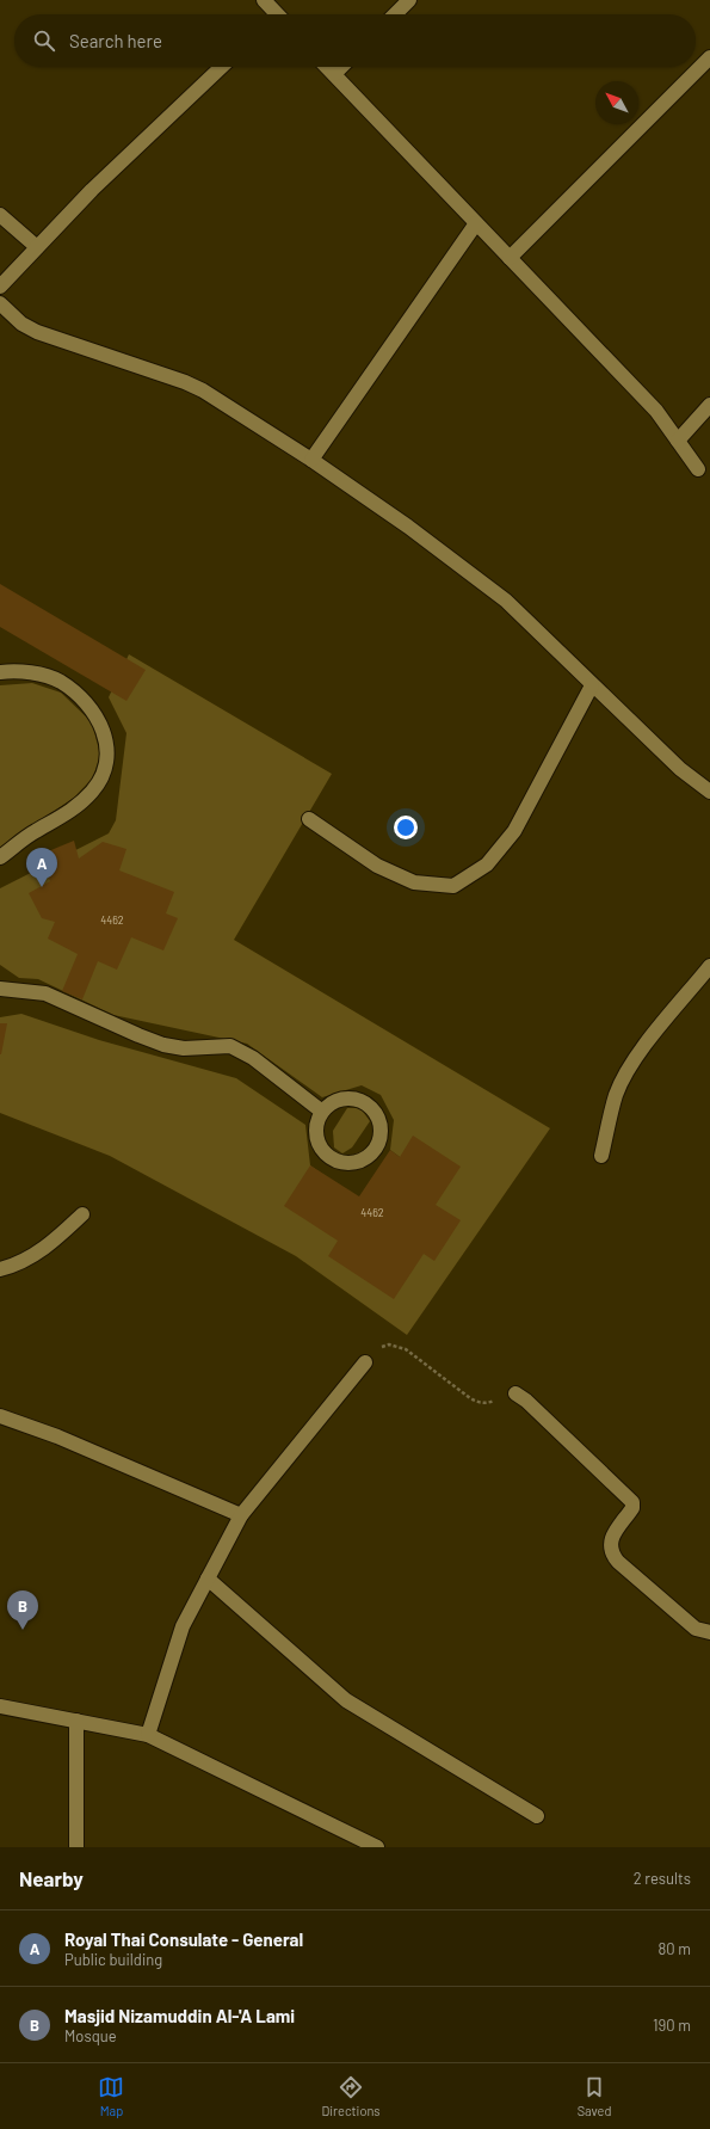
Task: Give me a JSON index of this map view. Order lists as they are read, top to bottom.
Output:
{
  "house_numbers": ["4462", "4462"],
  "north": "top left",
  "page": {
    "search": "Search here",
    "pins": ["A", "B"],
    "heading": ["Nearby", "2 results"],
    "list": [
      {
        "mark": "A",
        "name": "Royal Thai Consulate - General",
        "note": "Public building",
        "value": "80 m"
      },
      {
        "mark": "B",
        "name": "Masjid Nizamuddin Al-'A Lami",
        "note": "Mosque",
        "value": "190 m"
      }
    ],
    "nav": ["Map", "Directions", "Saved"]
  }
}
